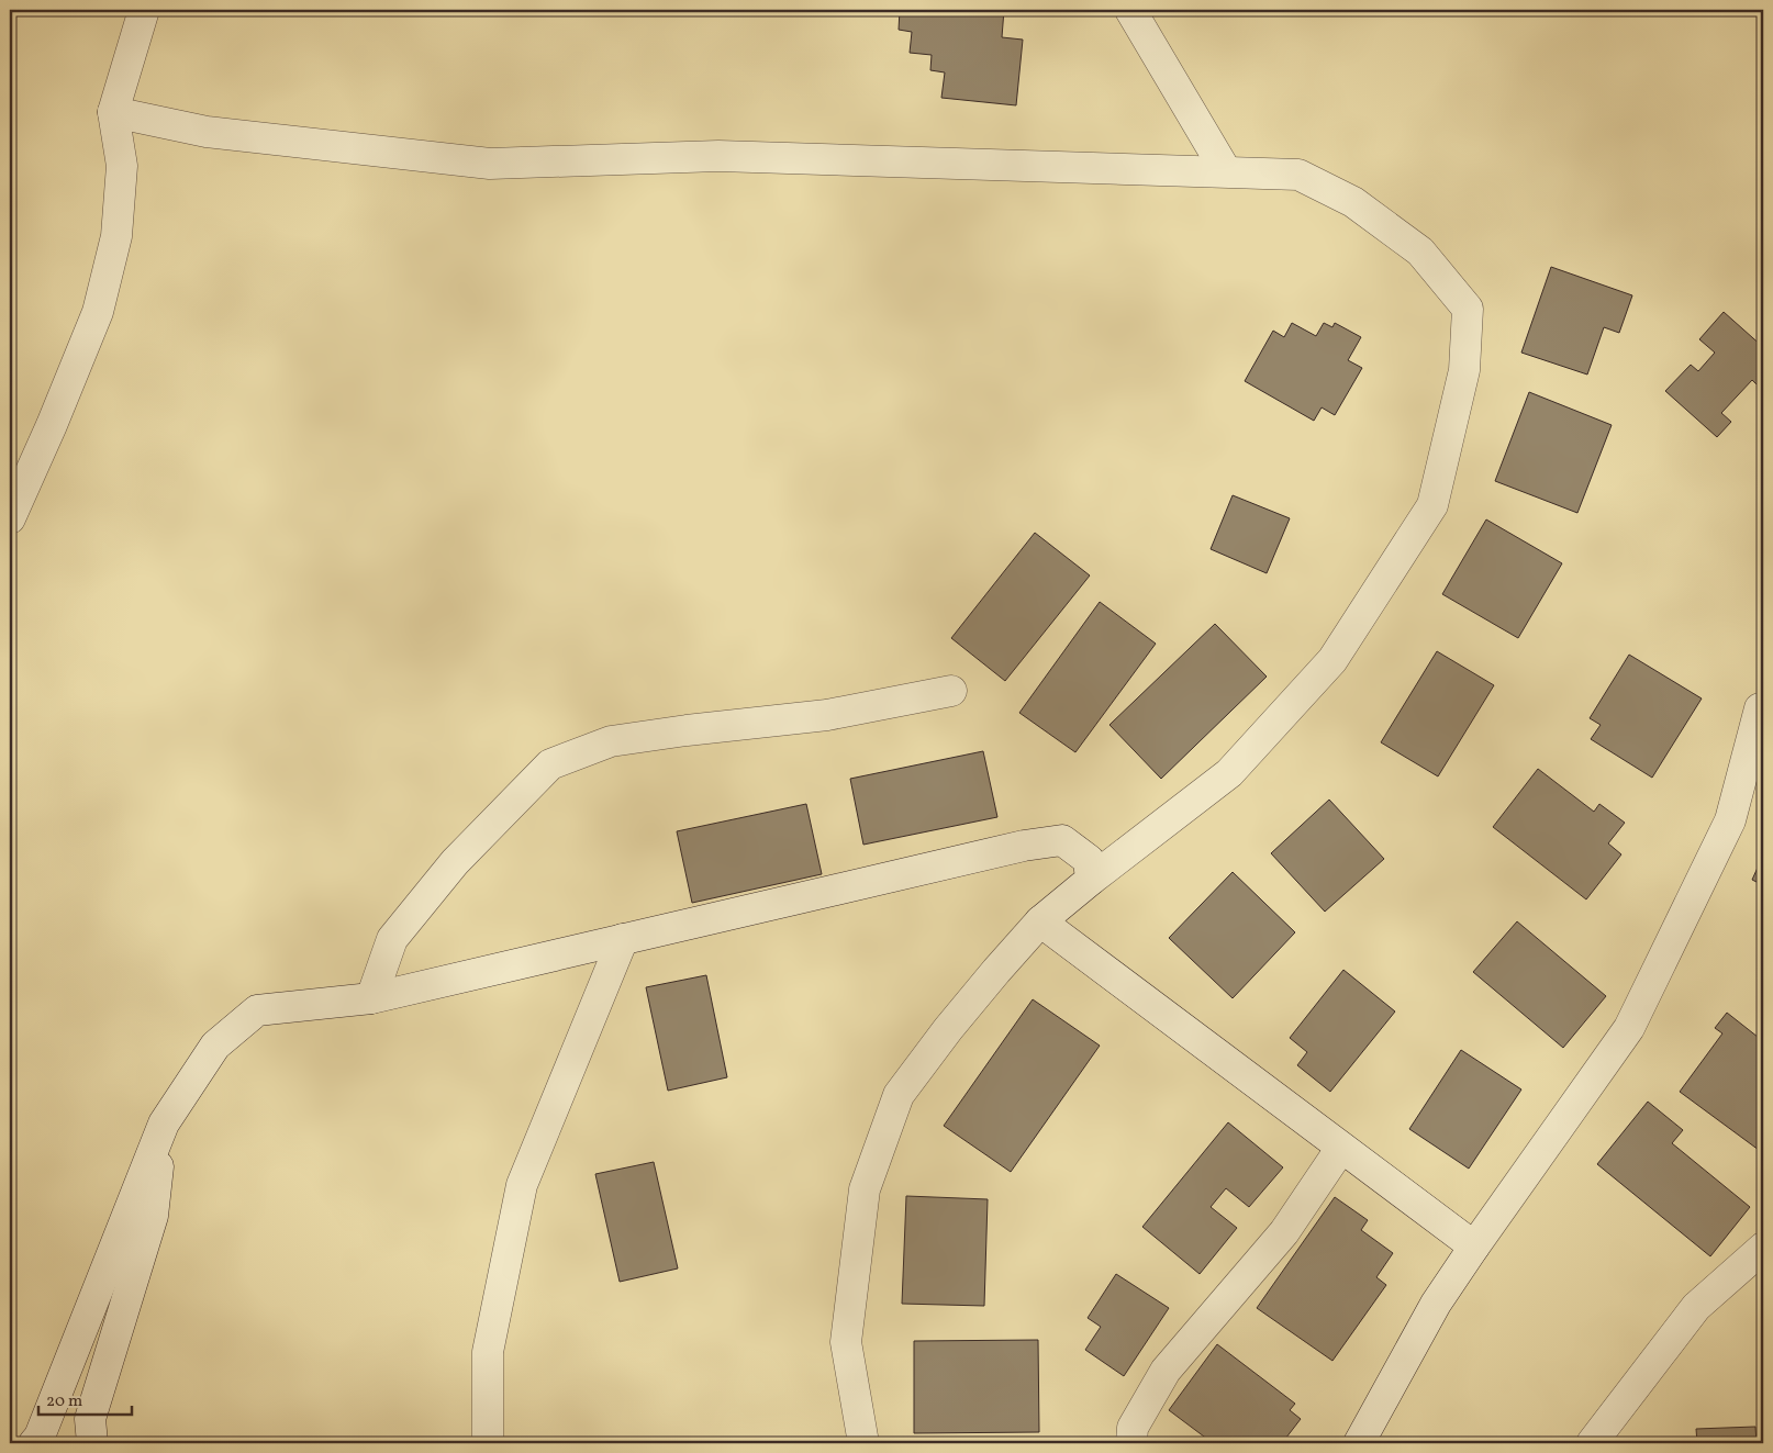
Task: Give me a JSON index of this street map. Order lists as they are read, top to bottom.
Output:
{
  "scale_bar": "20 m"
}
